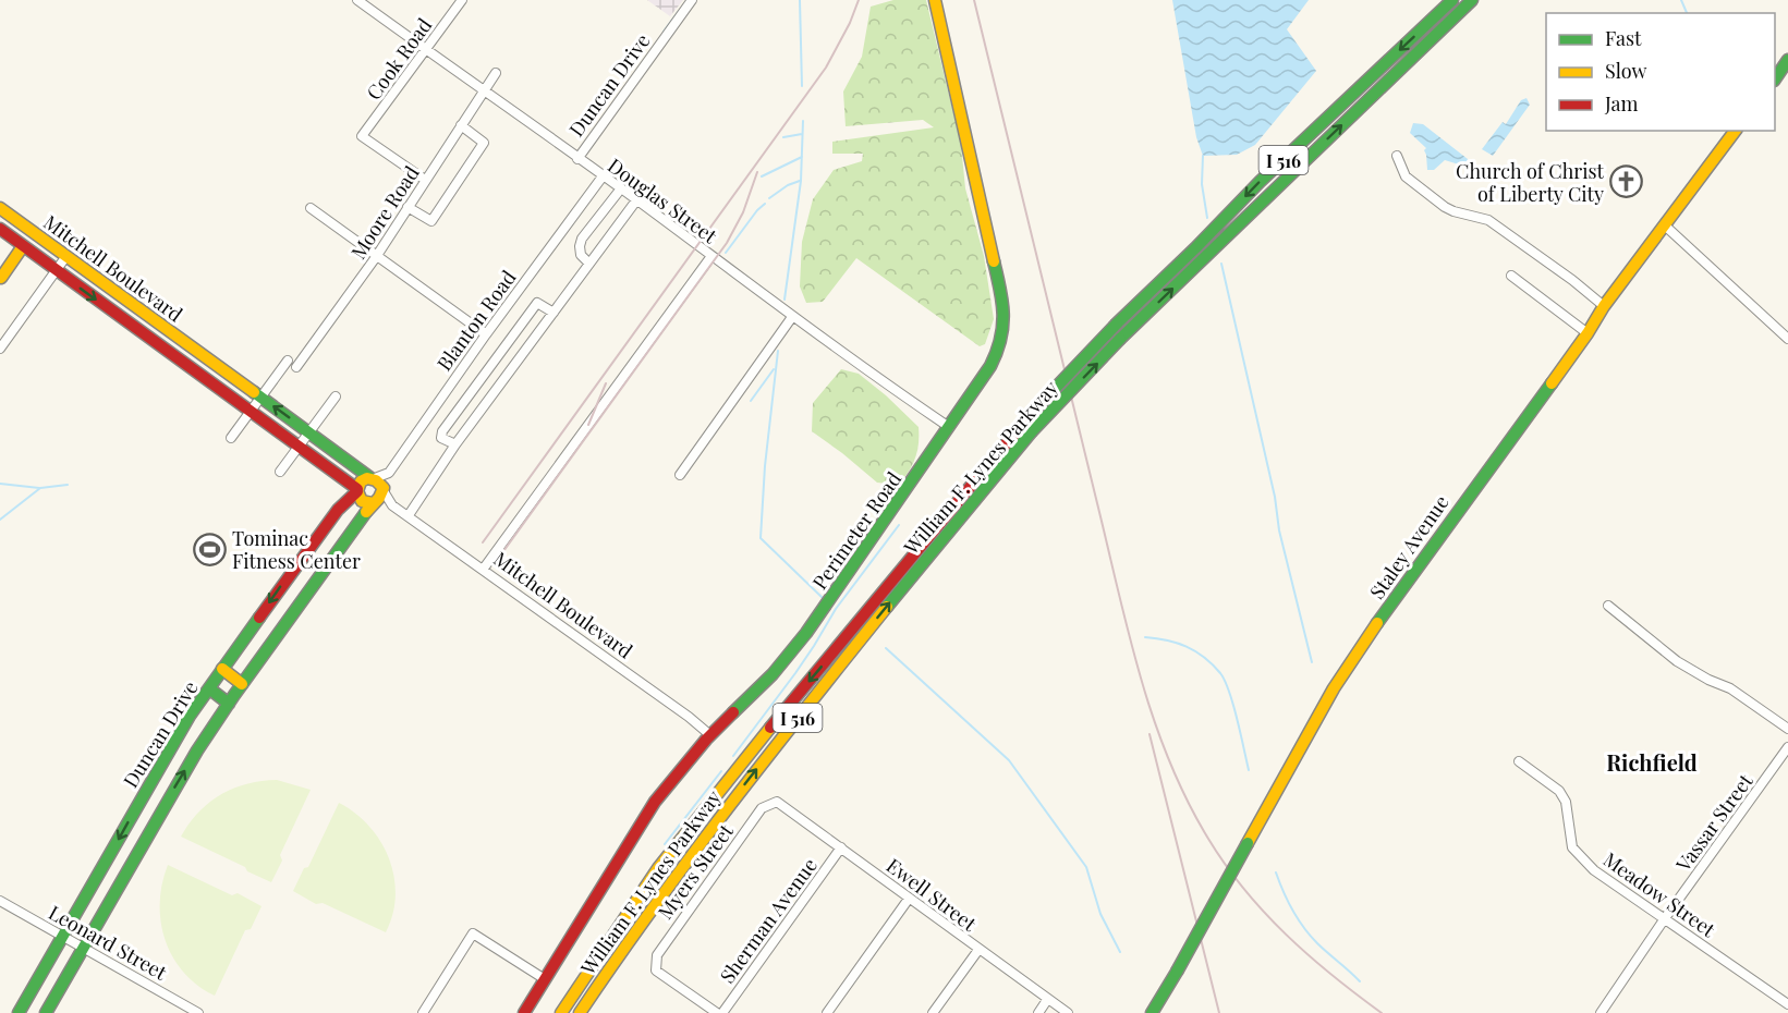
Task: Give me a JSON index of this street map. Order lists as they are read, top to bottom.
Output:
{
  "streets": {
    "main road": [
      "Duncan Drive",
      "I 516",
      "Mitchell Boulevard",
      "William F. Lynes Parkway",
      "Perimeter Road",
      "Staley Avenue"
    ],
    "street": [
      "Cook Road",
      "Douglas Street",
      "Moore Road",
      "Blanton Road",
      "Vassar Street",
      "Myers Street",
      "Ewell Street",
      "Meadow Street",
      "Sherman Avenue",
      "Leonard Street"
    ]
  },
  "crossings": [
    ["Cook Road", "Douglas Street"],
    ["Cook Road", "Moore Road"],
    ["Duncan Drive", "Douglas Street"],
    ["Duncan Drive", "Mitchell Boulevard"],
    ["Duncan Drive", "Blanton Road"],
    ["Duncan Drive", "Leonard Street"],
    ["Douglas Street", "Moore Road"],
    ["Douglas Street", "Blanton Road"],
    ["Douglas Street", "Perimeter Road"],
    ["Mitchell Boulevard", "Blanton Road"],
    ["Mitchell Boulevard", "Perimeter Road"],
    ["Vassar Street", "Meadow Street"],
    ["Myers Street", "Ewell Street"],
    ["Myers Street", "Sherman Avenue"],
    ["Ewell Street", "Sherman Avenue"]
  ],
  "districts": ["Richfield"],
  "places": {
    "church": ["Church of Christ of Liberty City"],
    "sports": ["Tominac Fitness Center"]
  },
  "legend": ["Fast", "Slow", "Jam"]
}
